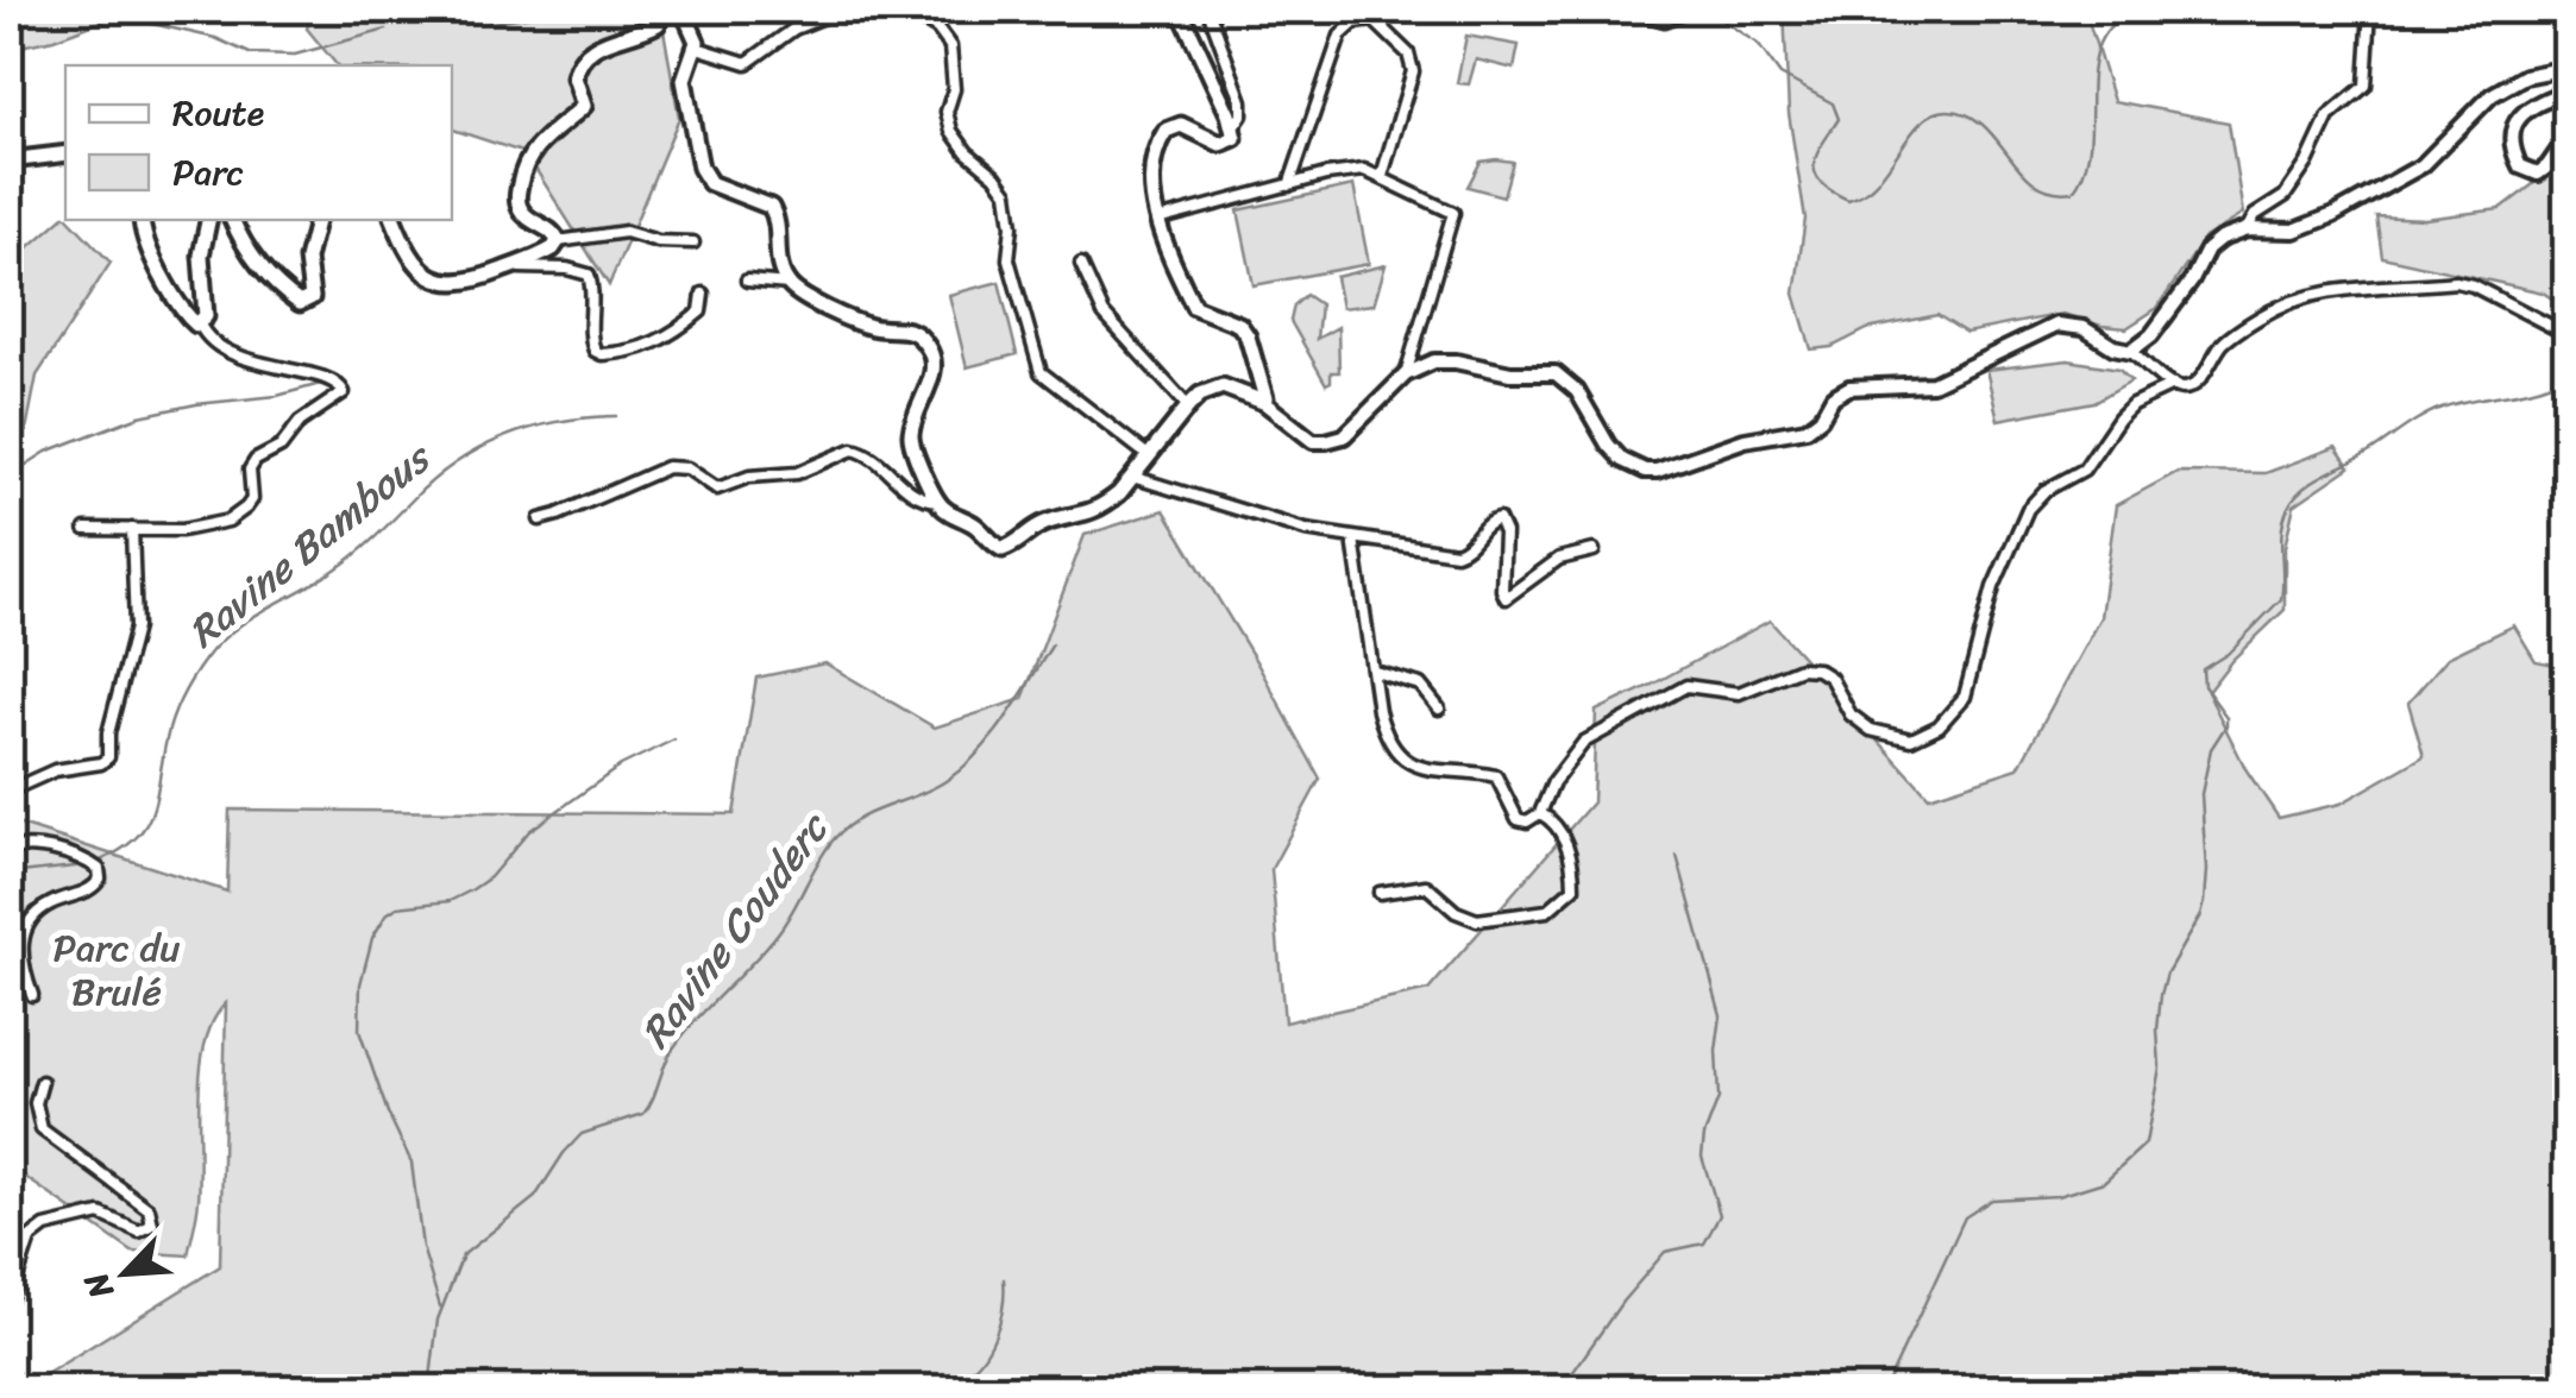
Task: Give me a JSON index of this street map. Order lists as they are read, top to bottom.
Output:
{
  "water": ["Ravine Bambous", "Ravine Couderc"],
  "parks": ["Parc du Brulé"],
  "legend": ["Route", "Parc"],
  "north": "bottom left"
}
